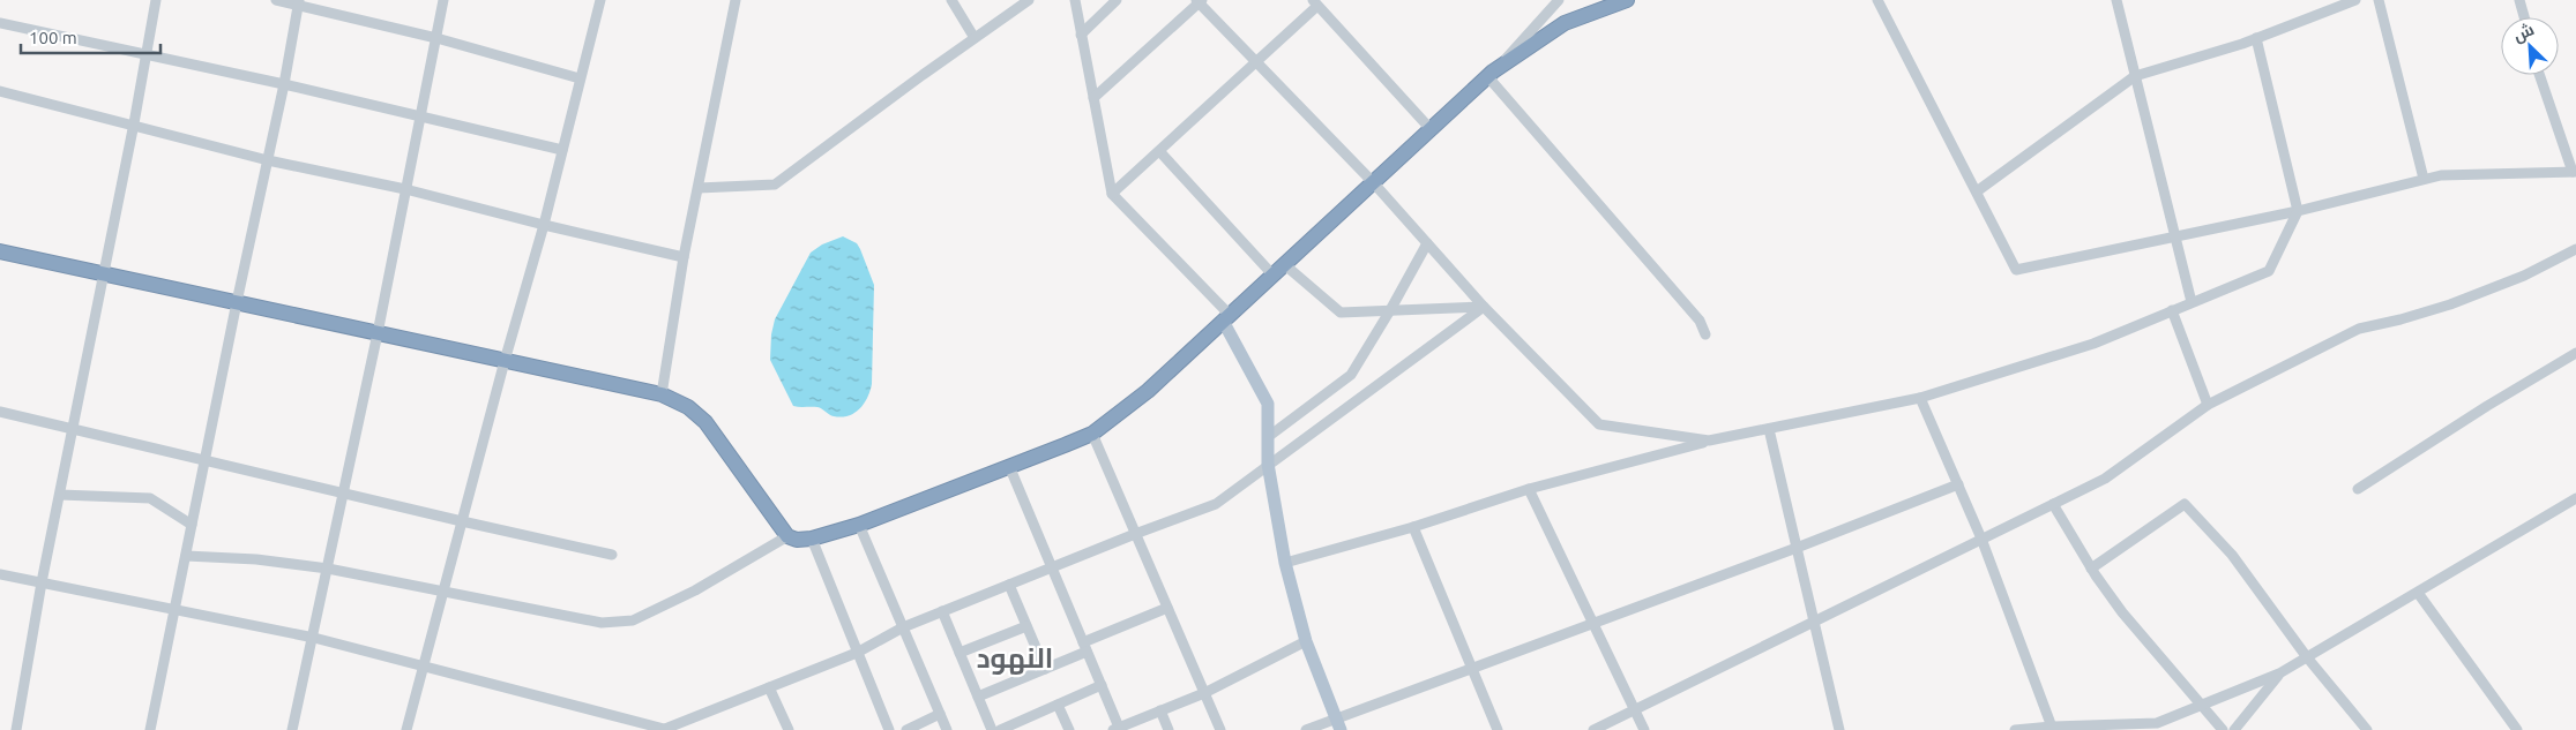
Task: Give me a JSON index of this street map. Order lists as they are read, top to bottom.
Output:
{
  "districts": ["النهود"],
  "scale_bar": "100 m",
  "north": "top left"
}
